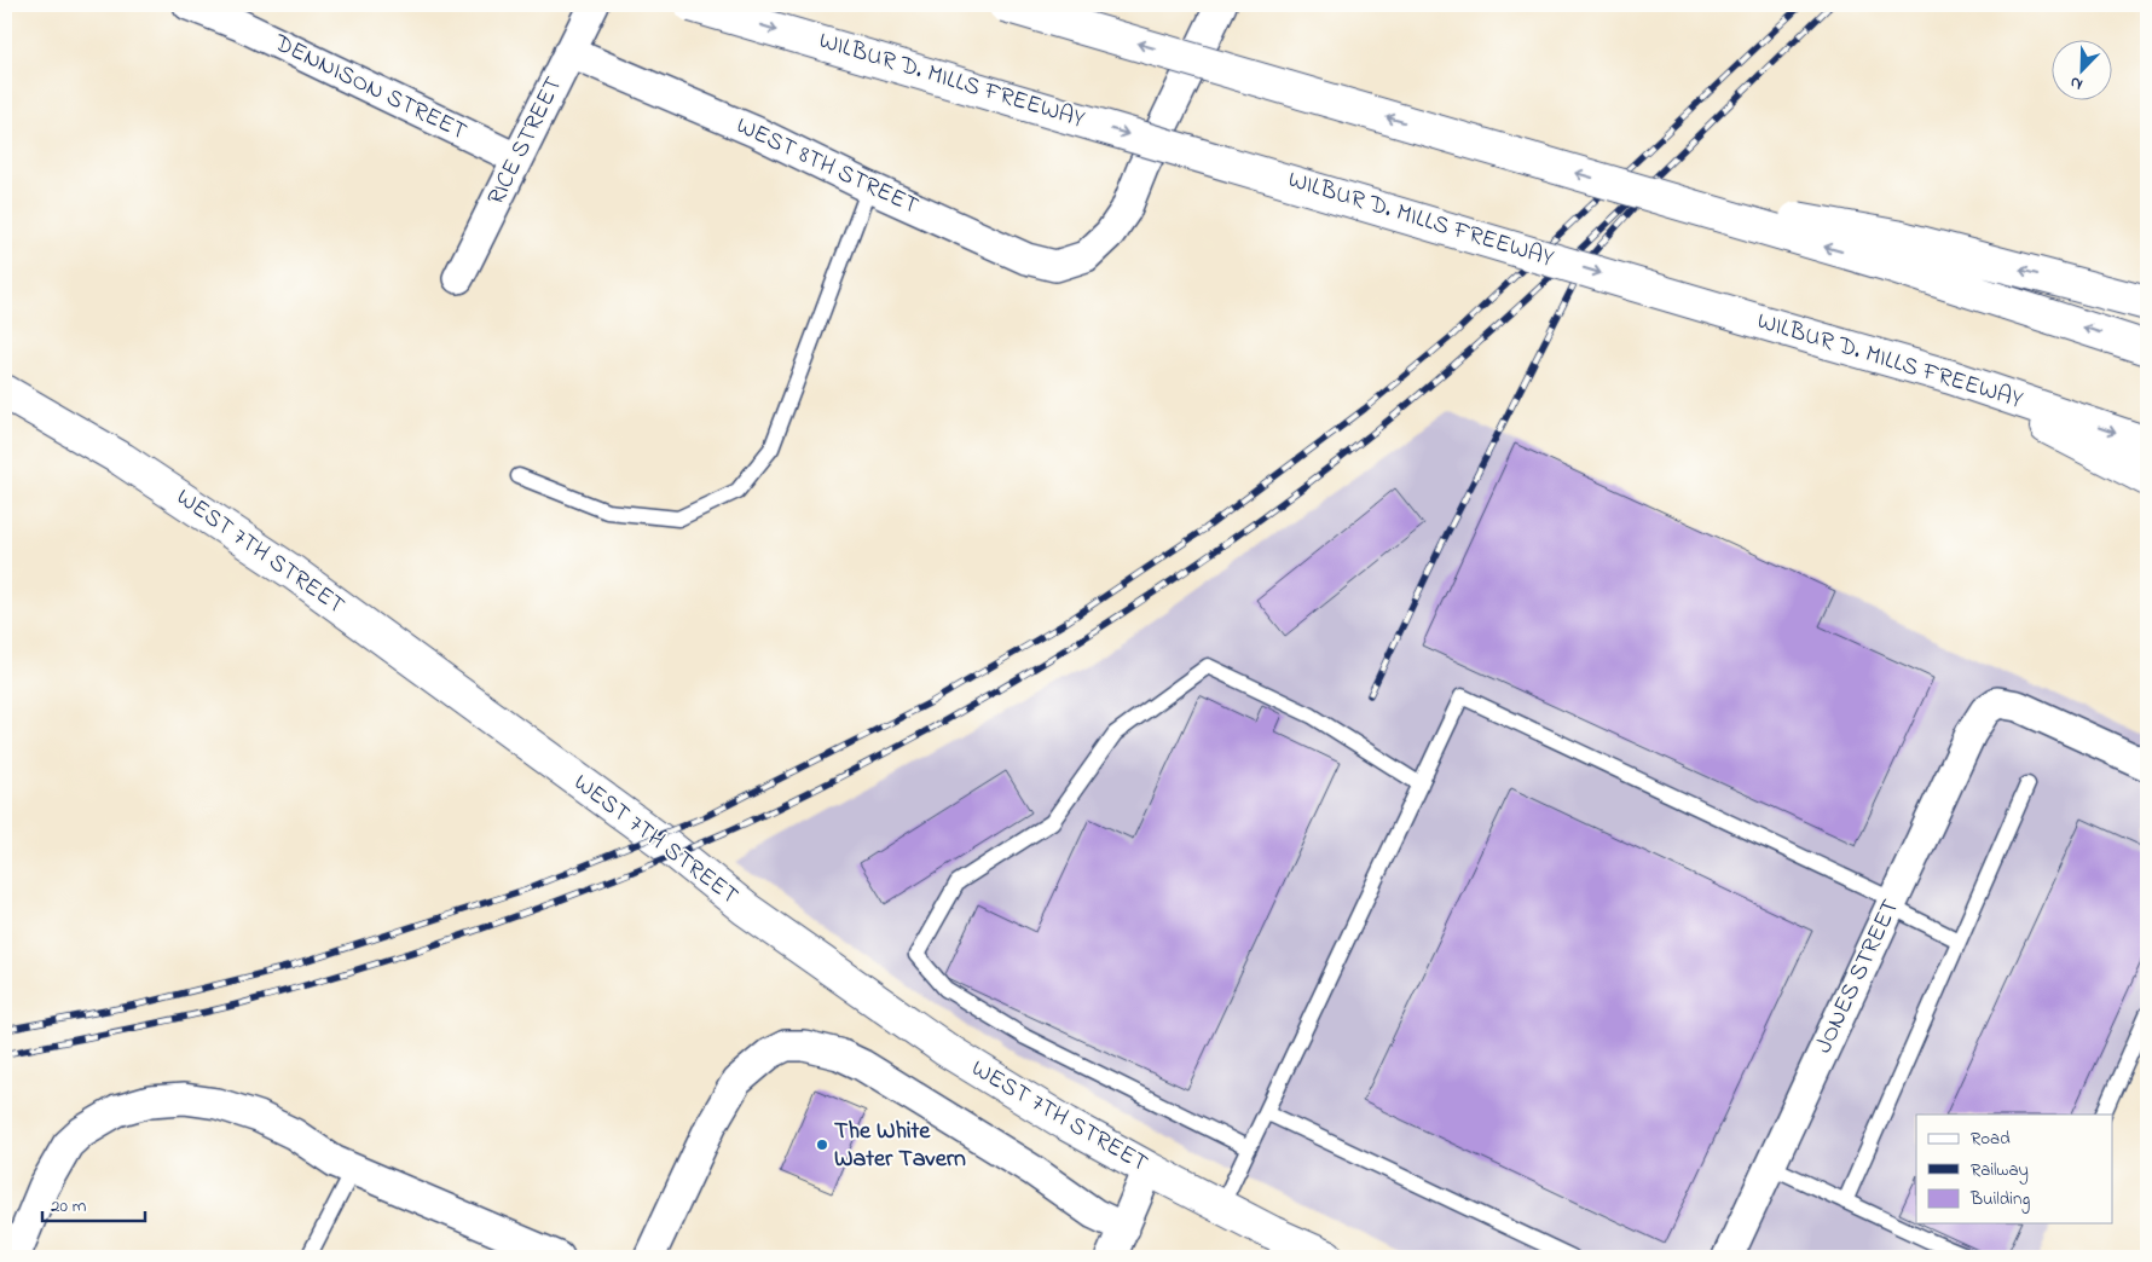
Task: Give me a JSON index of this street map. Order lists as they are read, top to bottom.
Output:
{
  "streets": {
    "main road": ["WILBUR D. MILLS FREEWAY", "WEST 7TH STREET"],
    "street": [
      "DENNISON STREET",
      "RICE STREET",
      "WEST 8TH STREET",
      "JONES STREET"
    ]
  },
  "crossings": [
    ["DENNISON STREET", "RICE STREET"],
    ["RICE STREET", "WEST 8TH STREET"]
  ],
  "places": ["The White Water Tavern"],
  "legend": ["Road", "Railway", "Building"],
  "scale_bar": "20 m",
  "north": "bottom left"
}
